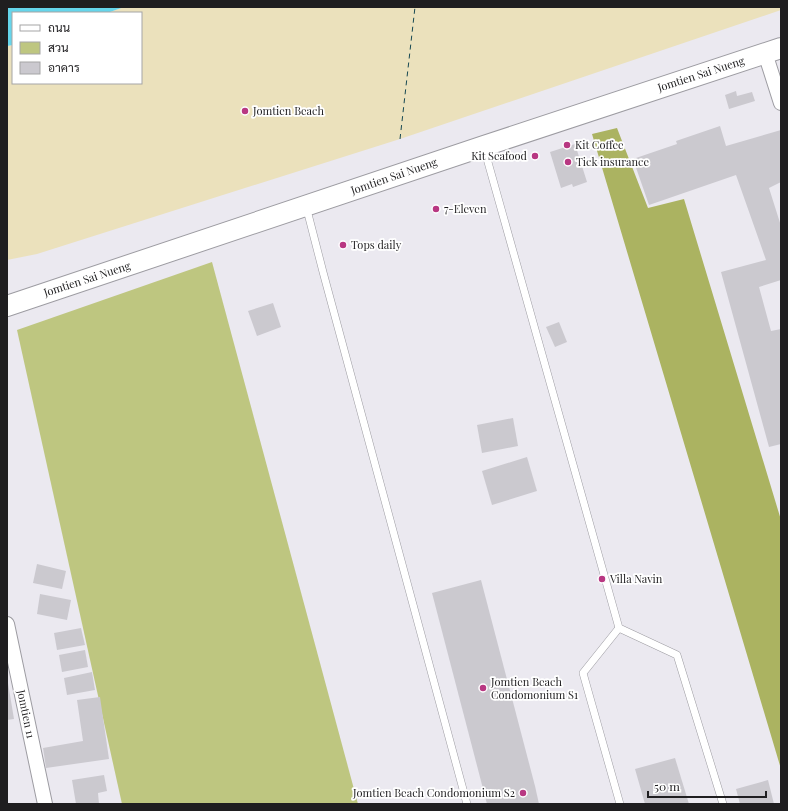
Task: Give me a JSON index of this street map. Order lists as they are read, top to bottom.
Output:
{
  "streets": {
    "street": ["Jomtien Sai Nueng", "Jomtien 11"]
  },
  "places": [
    "Jomtien Beach",
    "Kit Coffee",
    "Kit Seafood",
    "Tick insurance",
    "7-Eleven",
    "Tops daily",
    "Villa Navin",
    "Jomtien Beach Condomonium S1",
    "Jomtien Beach Condomonium S2"
  ],
  "legend": ["ถนน", "สวน", "อาคาร"],
  "scale_bar": "50 m"
}
